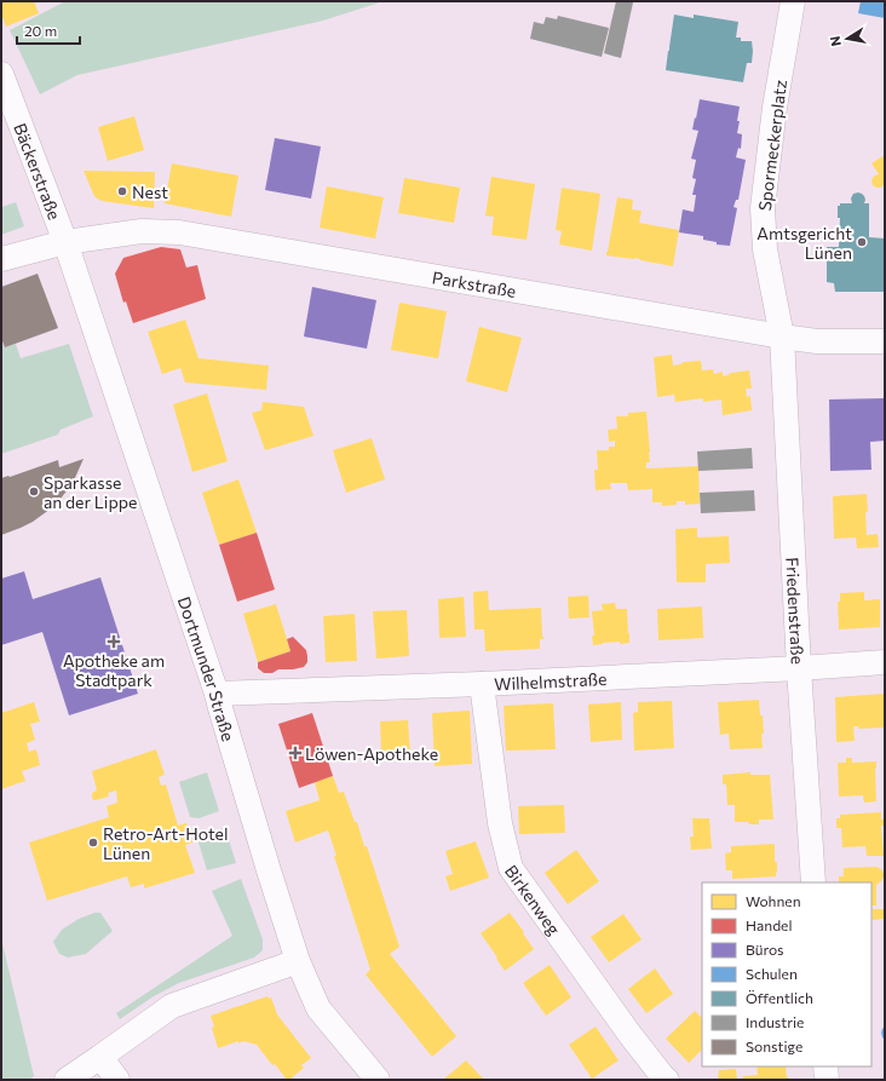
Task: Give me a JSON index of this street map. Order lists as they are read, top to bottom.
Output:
{
  "streets": {
    "street": [
      "Spormeckerplatz",
      "Bäckerstraße",
      "Parkstraße",
      "Friedenstraße",
      "Dortmunder Straße",
      "Wilhelmstraße",
      "Birkenweg"
    ]
  },
  "crossings": [
    ["Spormeckerplatz", "Parkstraße"],
    ["Spormeckerplatz", "Friedenstraße"],
    ["Bäckerstraße", "Parkstraße"],
    ["Bäckerstraße", "Dortmunder Straße"],
    ["Parkstraße", "Friedenstraße"],
    ["Parkstraße", "Dortmunder Straße"],
    ["Friedenstraße", "Wilhelmstraße"],
    ["Dortmunder Straße", "Wilhelmstraße"],
    ["Wilhelmstraße", "Birkenweg"]
  ],
  "places": {
    "other": [
      "Nest",
      "Amtsgericht Lünen",
      "Sparkasse an der Lippe",
      "Retro-Art-Hotel Lünen"
    ],
    "health": ["Apotheke am Stadtpark", "Löwen-Apotheke"]
  },
  "legend": [
    "Wohnen",
    "Handel",
    "Büros",
    "Schulen",
    "Öffentlich",
    "Industrie",
    "Sonstige"
  ],
  "scale_bar": "20 m",
  "north": "left"
}
